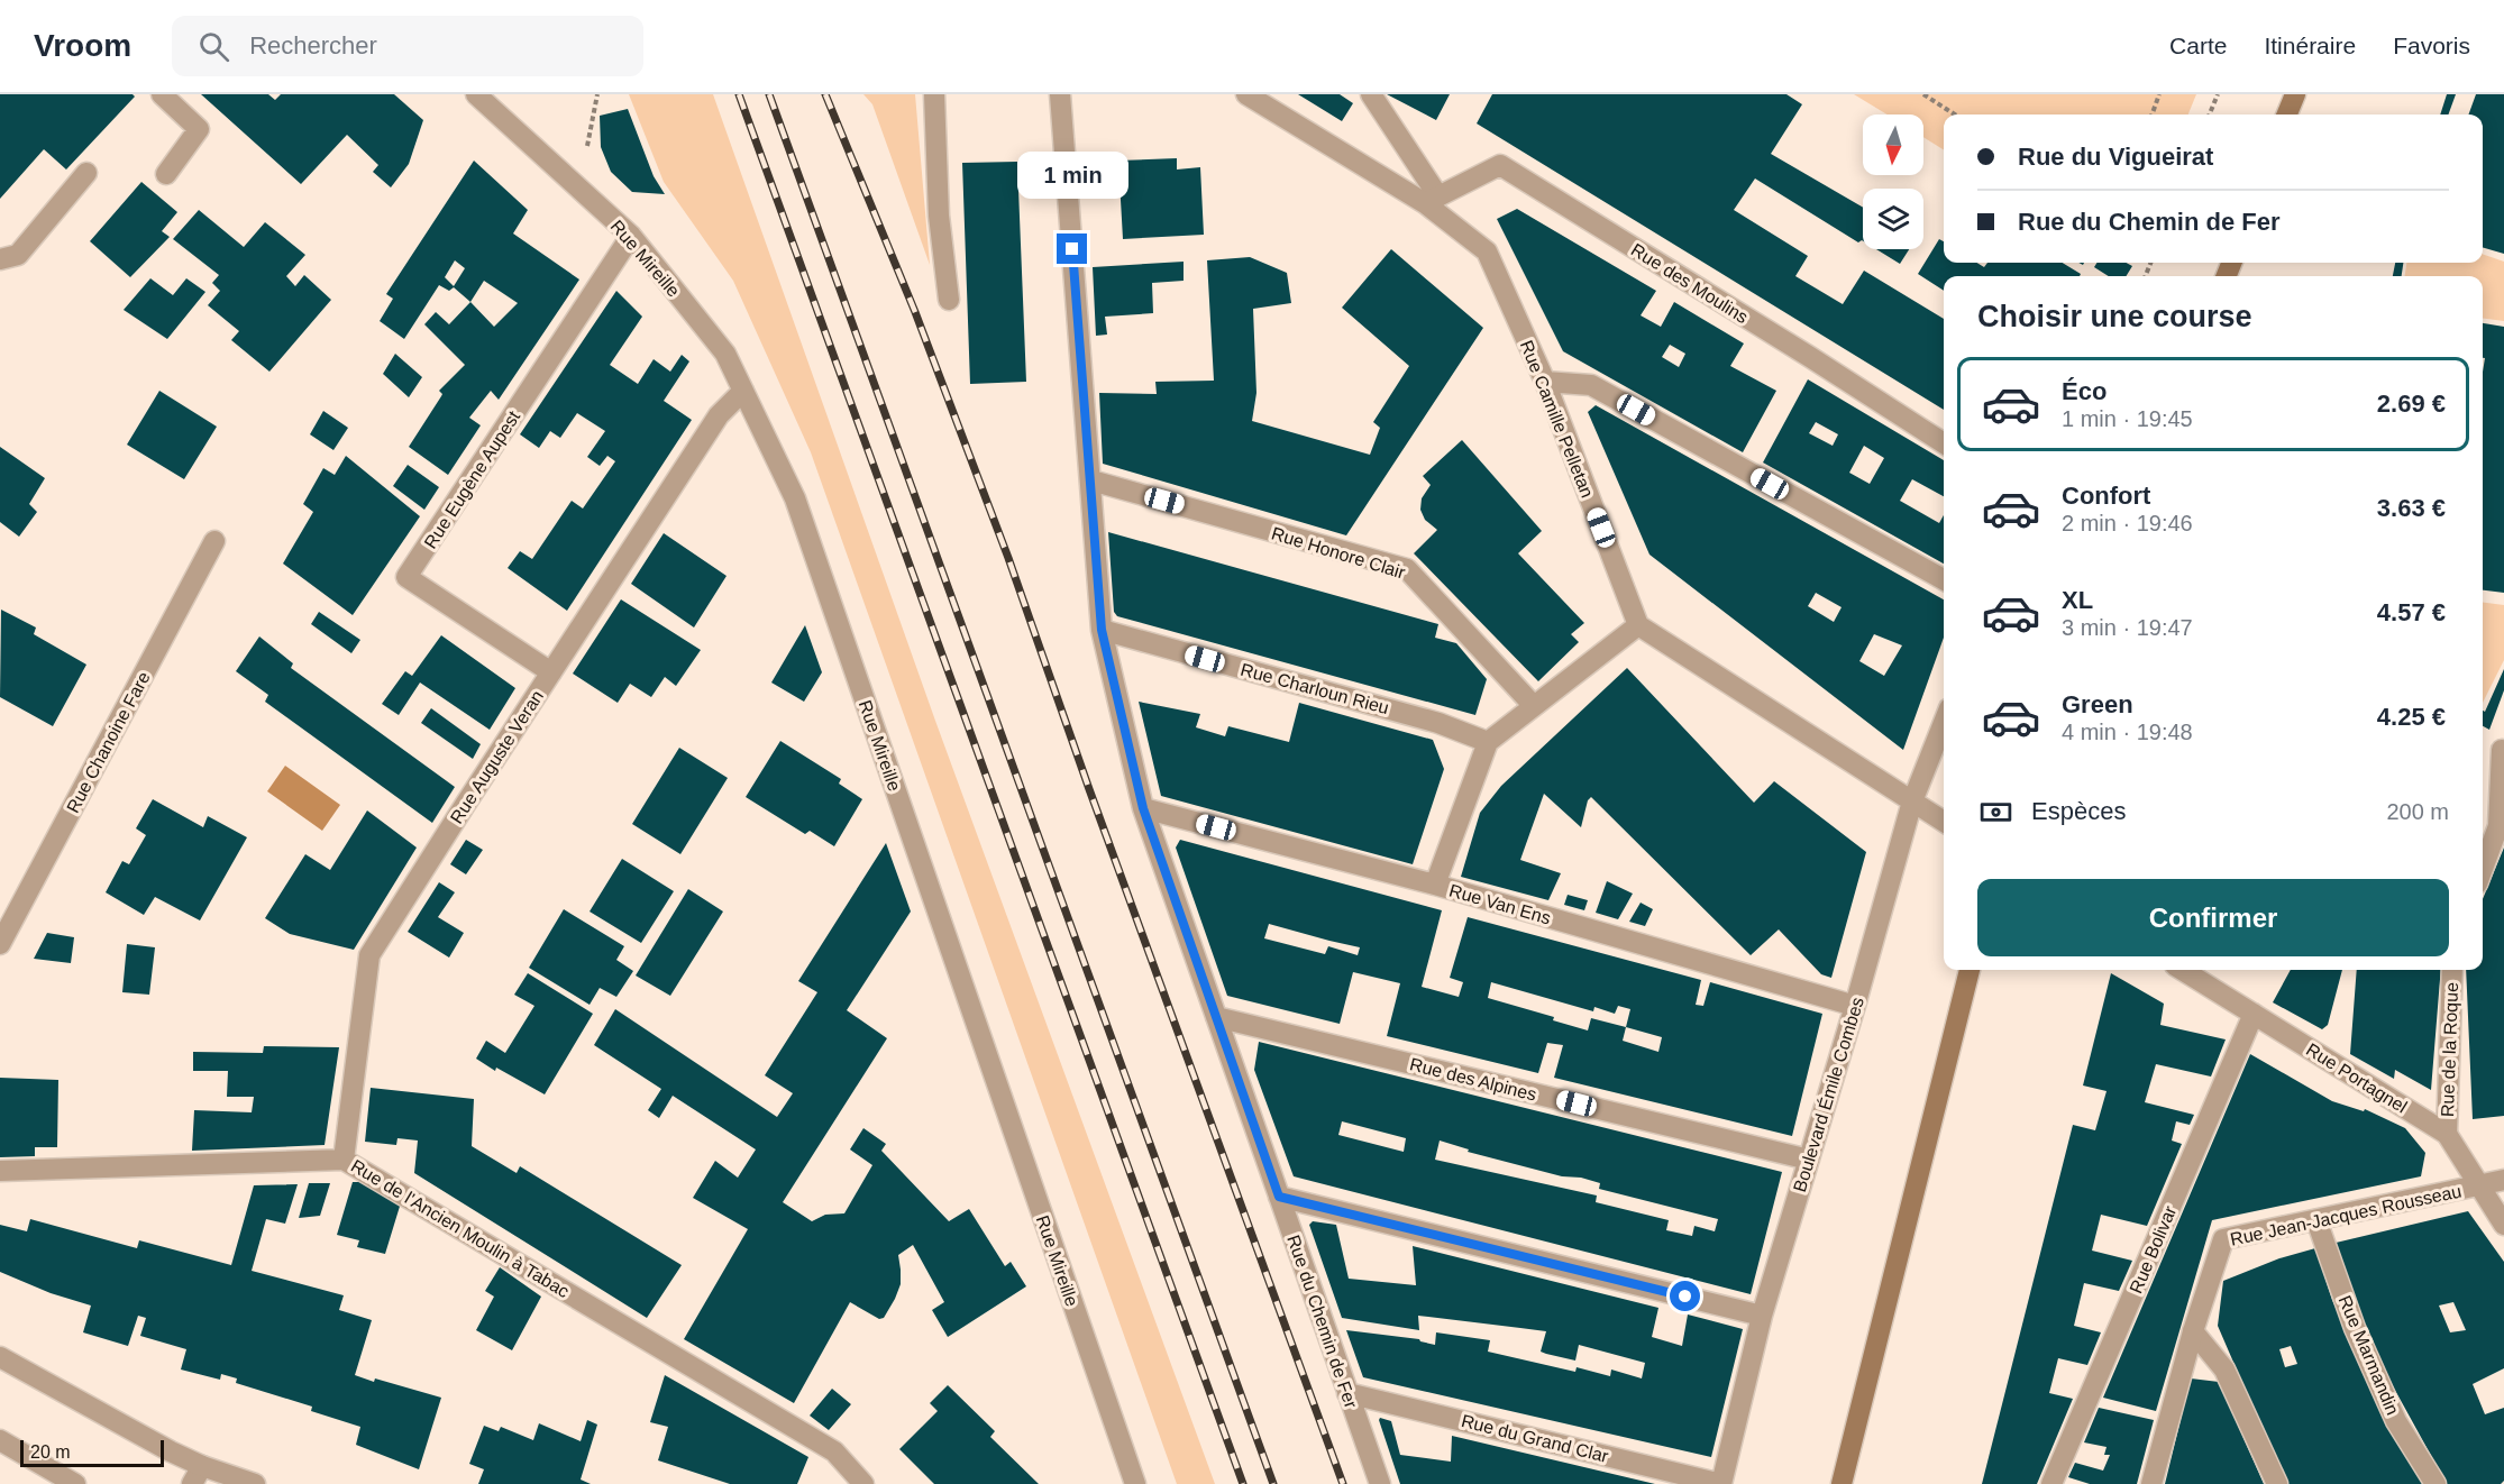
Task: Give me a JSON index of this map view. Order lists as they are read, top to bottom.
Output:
{
  "streets": {
    "street": [
      "Rue Mireille",
      "Rue des Moulins",
      "Rue Camille Pelletan",
      "Rue Eugène Aupest",
      "Rue Honore Clair",
      "Rue Charloun Rieu",
      "Rue Chanoine Fare",
      "Rue Auguste Veran",
      "Rue Van Ens",
      "Rue de la Roque",
      "Rue Portagnel",
      "Rue des Alpines",
      "Boulevard Émile Combes",
      "Rue Jean-Jacques Rousseau",
      "Rue de l'Ancien Moulin à Tabac",
      "Rue Bolivar",
      "Rue du Chemin de Fer",
      "Rue Marmandin",
      "Rue du Grand Clar"
    ]
  },
  "crossings": [
    ["Rue Mireille", "Rue Eugène Aupest"],
    ["Rue Mireille", "Rue Auguste Veran"],
    ["Rue des Moulins", "Rue Camille Pelletan"],
    ["Rue Eugène Aupest", "Rue Auguste Veran"],
    ["Rue Honore Clair", "Rue du Chemin de Fer"],
    ["Rue Charloun Rieu", "Rue du Chemin de Fer"],
    ["Rue Auguste Veran", "Rue de l'Ancien Moulin à Tabac"],
    ["Rue Van Ens", "Boulevard Émile Combes"],
    ["Rue Van Ens", "Rue du Chemin de Fer"],
    ["Rue de la Roque", "Rue Portagnel"],
    ["Rue Portagnel", "Rue Jean-Jacques Rousseau"],
    ["Rue Portagnel", "Rue Bolivar"],
    ["Rue des Alpines", "Boulevard Émile Combes"],
    ["Rue des Alpines", "Rue du Chemin de Fer"],
    ["Boulevard Émile Combes", "Rue du Grand Clar"],
    ["Rue Jean-Jacques Rousseau", "Rue Marmandin"],
    ["Rue du Chemin de Fer", "Rue du Grand Clar"]
  ],
  "scale_bar": "20 m",
  "north": "bottom",
  "page": {
    "header": "Vroom",
    "search": "Rechercher",
    "nav": ["Carte", "Itinéraire", "Favoris"],
    "banner": ["Rue du Vigueirat", "Rue du Chemin de Fer"],
    "bubble": "1 min",
    "heading": "Choisir une course",
    "list": [
      {
        "name": "Éco",
        "note": "1 min · 19:45",
        "value": "2.69 €"
      },
      {
        "name": "Confort",
        "note": "2 min · 19:46",
        "value": "3.63 €"
      },
      {
        "name": "XL",
        "note": "3 min · 19:47",
        "value": "4.57 €"
      },
      {
        "name": "Green",
        "note": "4 min · 19:48",
        "value": "4.25 €"
      }
    ],
    "pay": ["Espèces", "200 m"],
    "buttons": "Confirmer",
    "scale": "20 m"
  }
}
